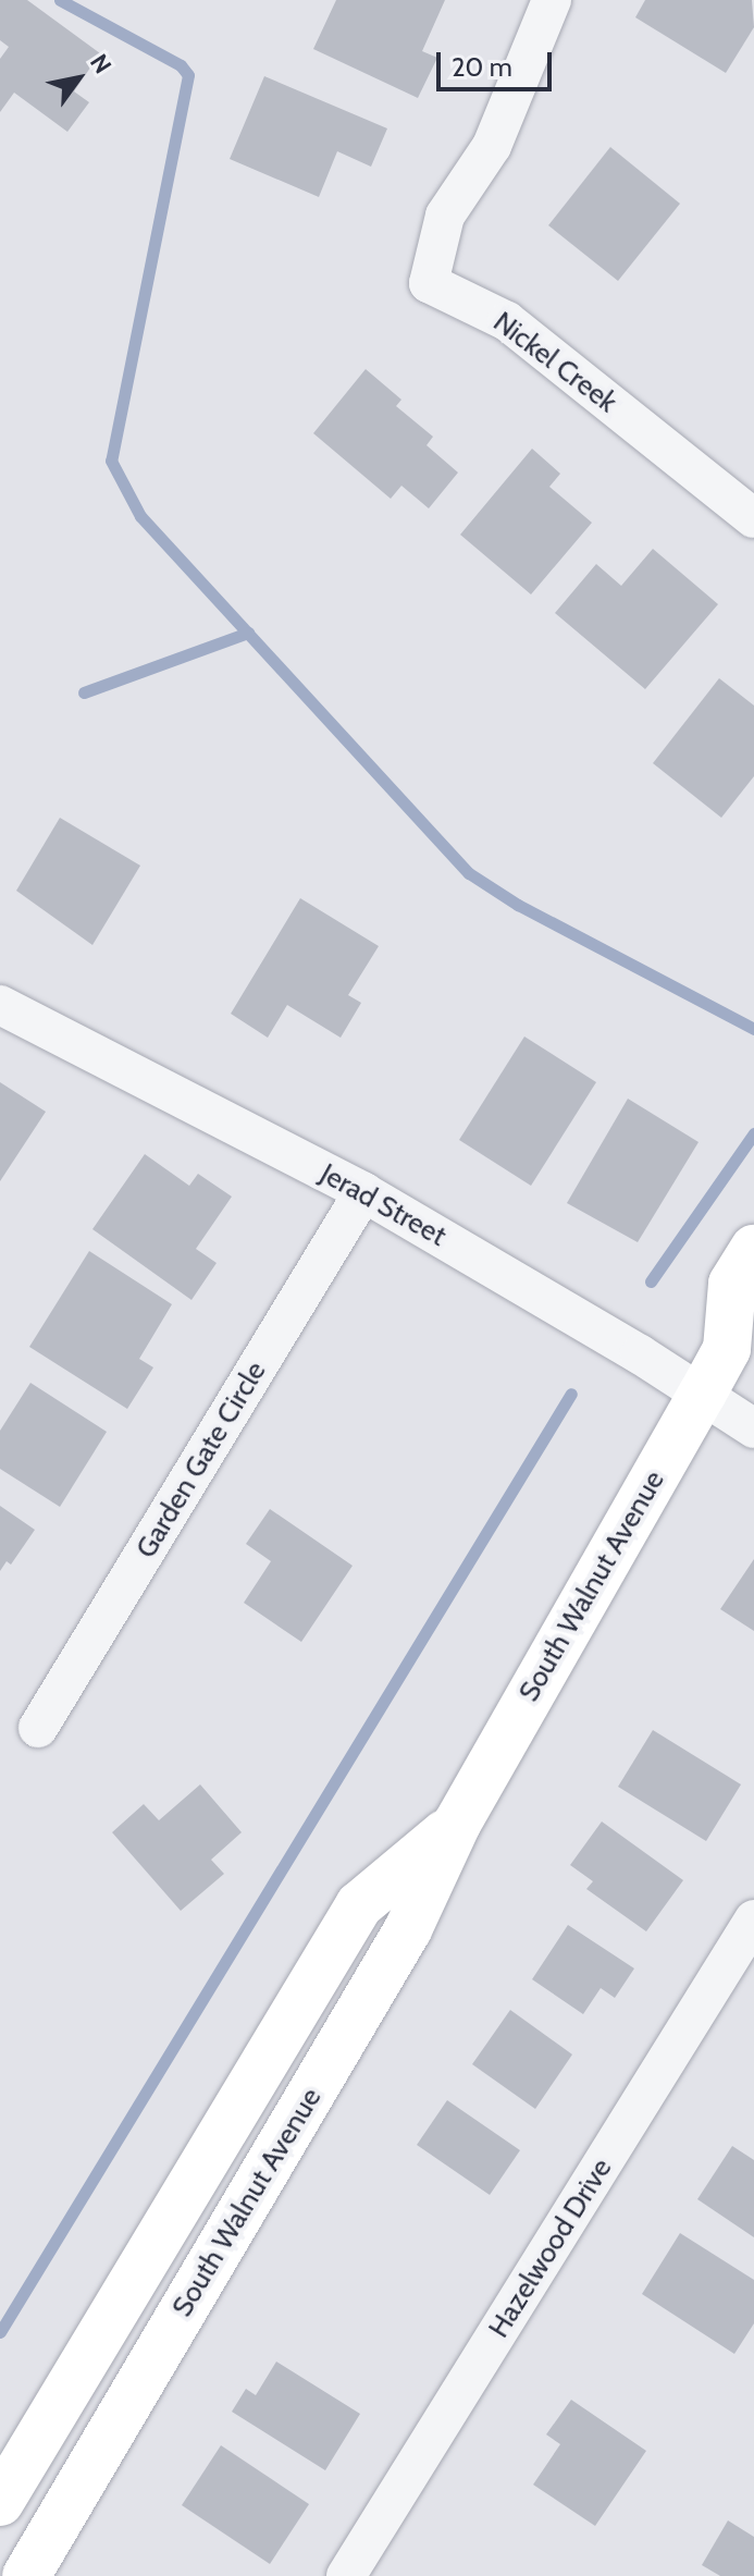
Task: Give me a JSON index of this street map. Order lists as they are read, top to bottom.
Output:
{
  "streets": {
    "street": [
      "Nickel Creek",
      "Jerad Street",
      "Garden Gate Circle",
      "South Walnut Avenue",
      "Hazelwood Drive"
    ]
  },
  "crossings": [
    ["Jerad Street", "Garden Gate Circle"],
    ["Jerad Street", "South Walnut Avenue"]
  ],
  "scale_bar": "20 m",
  "north": "top right"
}
